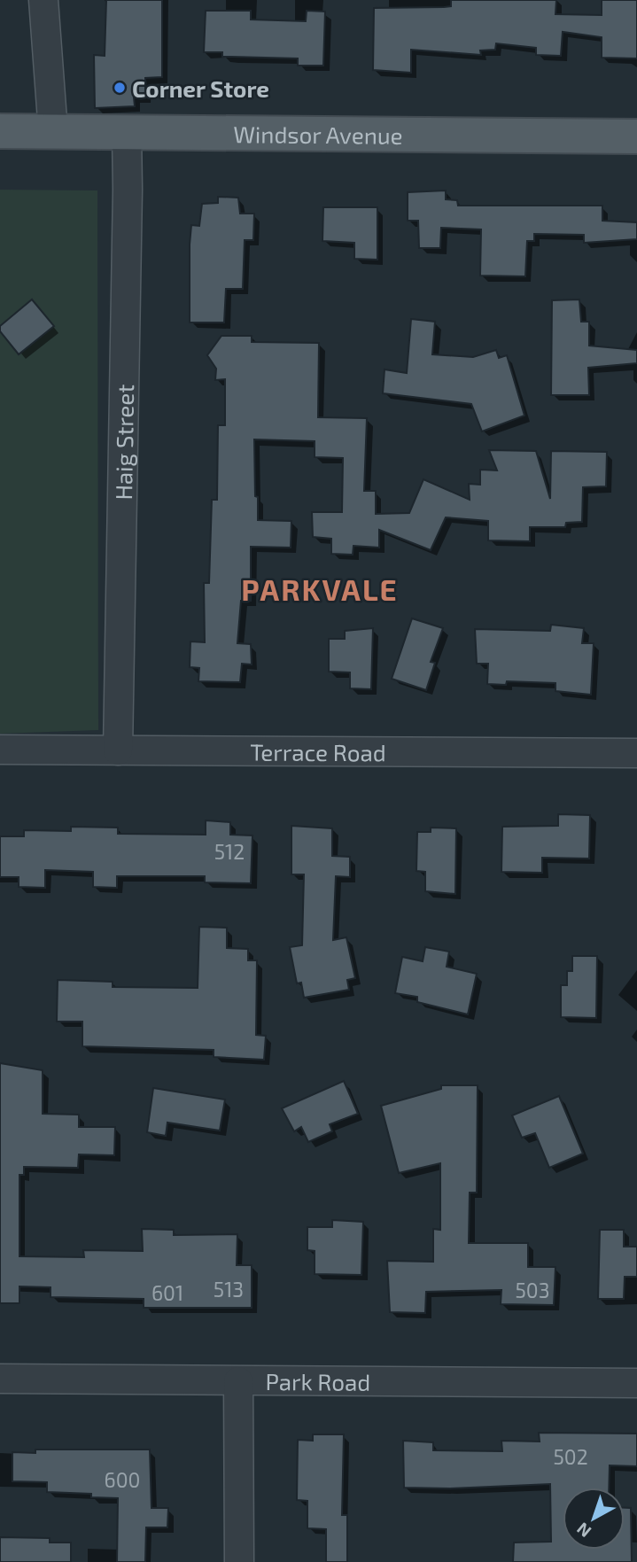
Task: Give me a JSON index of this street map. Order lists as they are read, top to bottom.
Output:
{
  "streets": {
    "main road": ["Windsor Avenue"],
    "street": ["Haig Street", "Terrace Road", "Park Road"]
  },
  "crossings": [
    ["Windsor Avenue", "Haig Street"],
    ["Haig Street", "Terrace Road"]
  ],
  "districts": ["PARKVALE"],
  "places": ["Corner Store"],
  "house_numbers": [
    "512",
    "513",
    "503",
    "601",
    "502",
    "600"
  ],
  "north": "bottom left"
}
